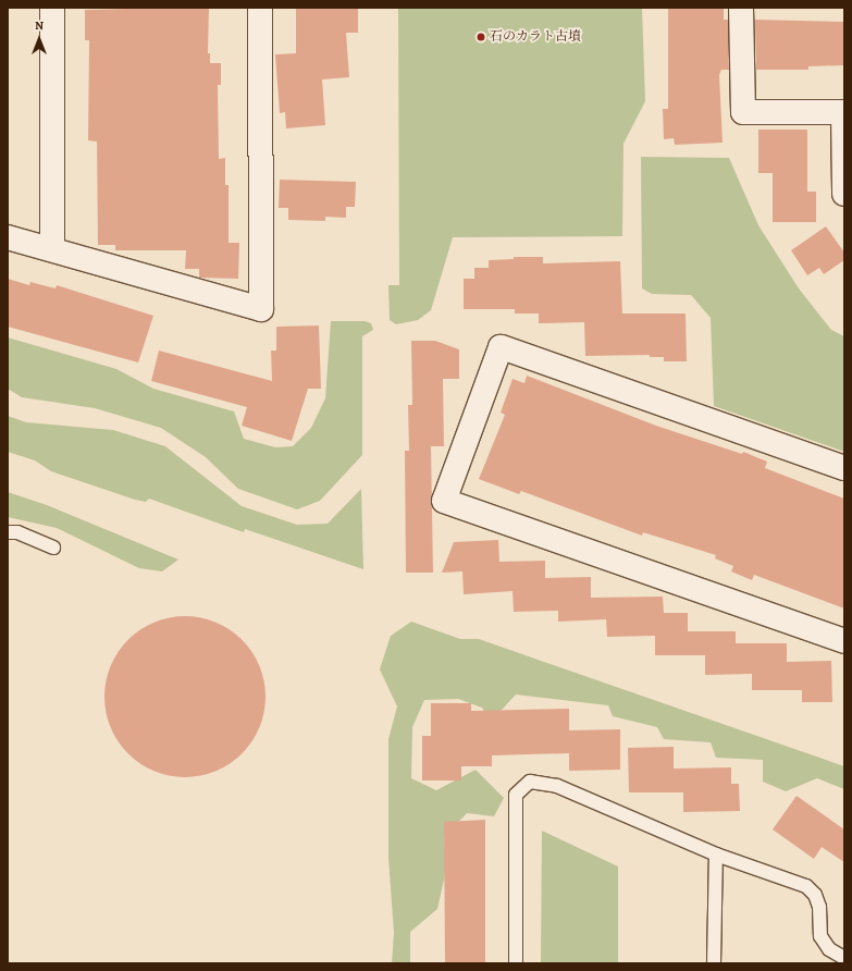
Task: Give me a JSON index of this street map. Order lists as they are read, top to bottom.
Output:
{
  "places": ["石のカラト古墳"],
  "north": "top"
}
